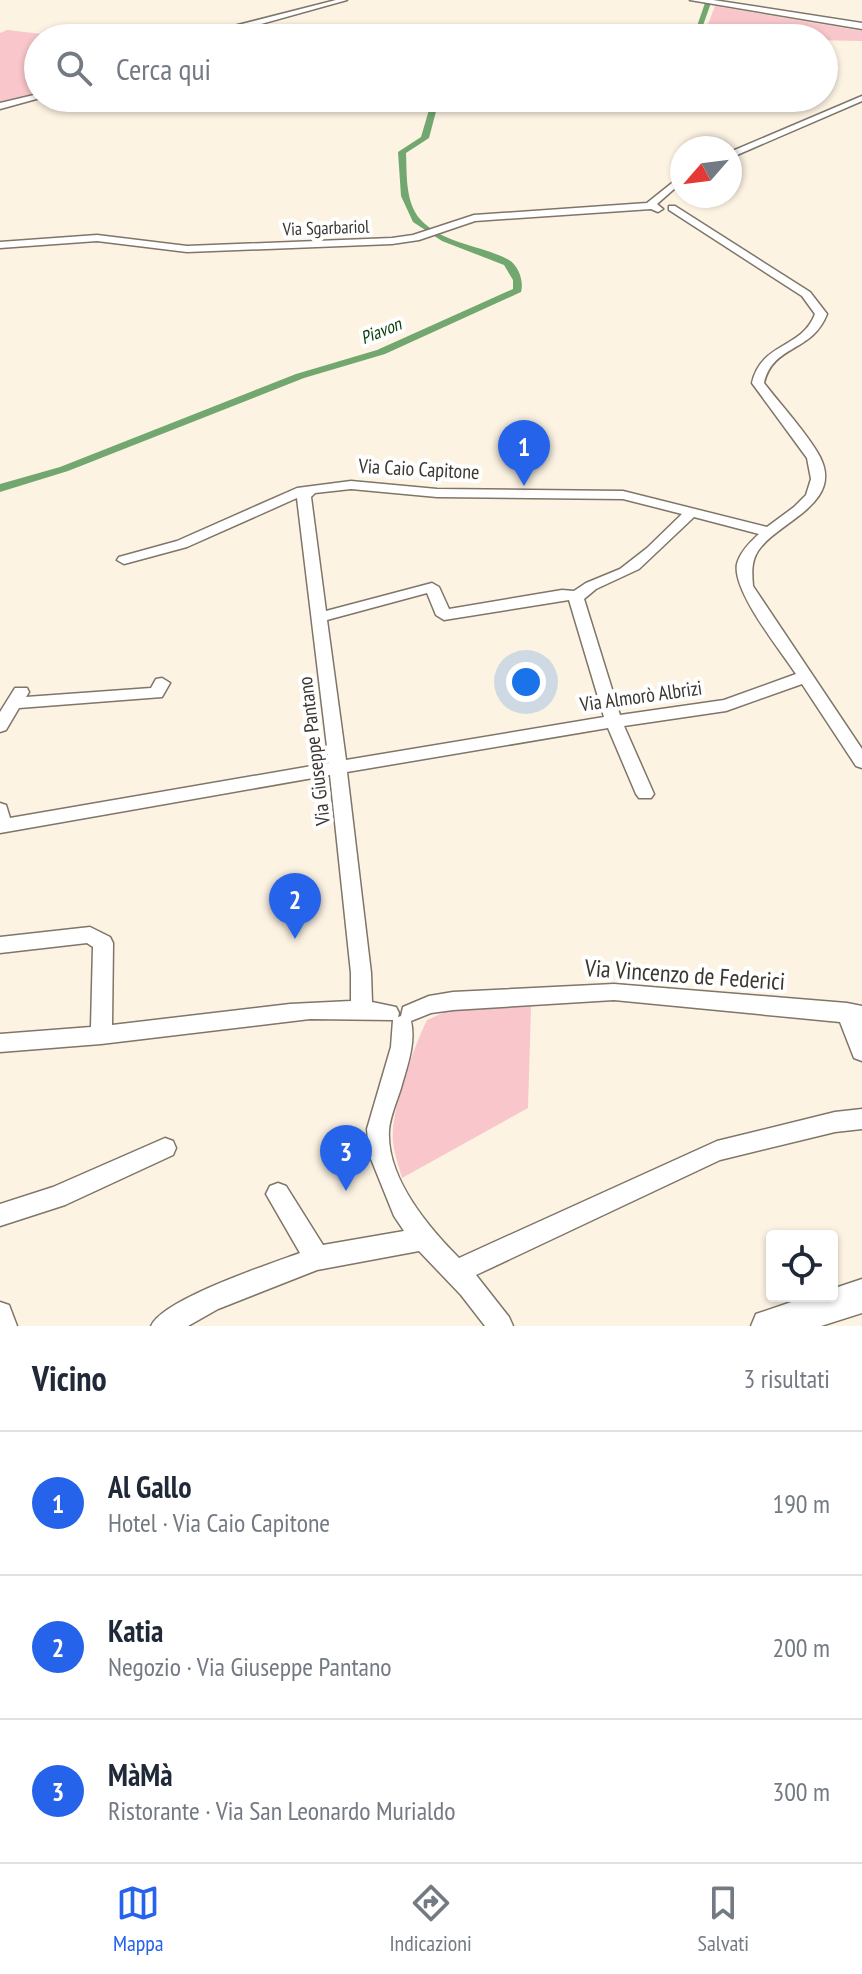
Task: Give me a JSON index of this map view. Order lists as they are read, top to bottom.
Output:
{
  "streets": {
    "street": [
      "Via Sgarbariol",
      "Via Caio Capitone",
      "Via Almorò Albrizi",
      "Via Giuseppe Pantano",
      "Via Vincenzo de Federici"
    ]
  },
  "crossings": [
    ["Via Caio Capitone", "Via Giuseppe Pantano"],
    ["Via Almorò Albrizi", "Via Giuseppe Pantano"],
    ["Via Giuseppe Pantano", "Via Vincenzo de Federici"]
  ],
  "water": ["Piavon"],
  "north": "bottom left",
  "page": {
    "search": "Cerca qui",
    "pins": ["1", "2", "3"],
    "heading": ["Vicino", "3 risultati"],
    "list": [
      {
        "mark": "1",
        "name": "Al Gallo",
        "note": "Hotel · Via Caio Capitone",
        "value": "190 m"
      },
      {
        "mark": "2",
        "name": "Katia",
        "note": "Negozio · Via Giuseppe Pantano",
        "value": "200 m"
      },
      {
        "mark": "3",
        "name": "MàMà",
        "note": "Ristorante · Via San Leonardo Murialdo",
        "value": "300 m"
      }
    ],
    "nav": ["Mappa", "Indicazioni", "Salvati"]
  }
}
